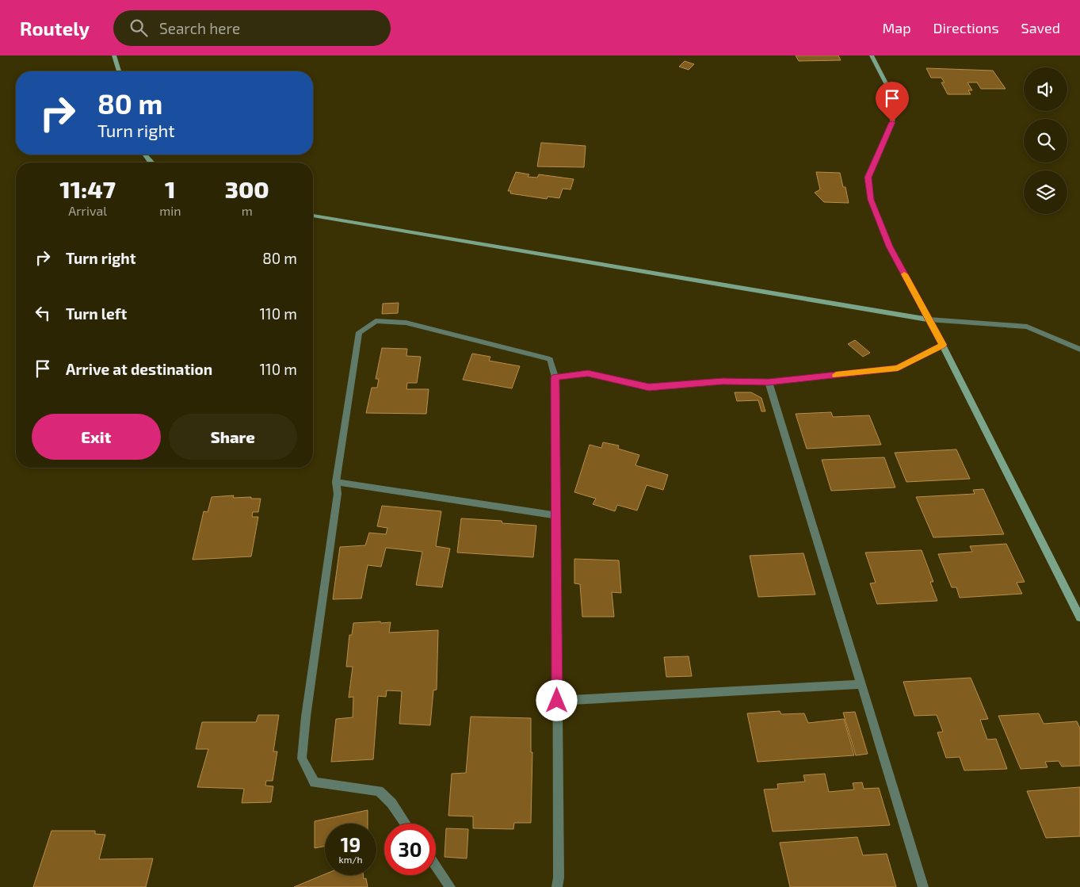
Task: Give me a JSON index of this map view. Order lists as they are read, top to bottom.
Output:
{
  "page": {
    "header": "Routely",
    "search": "Search here",
    "nav": ["Map", "Directions", "Saved"],
    "turn": ["80 m", "Turn right"],
    "eta": [
      "11:47",
      "Arrival",
      "1",
      "min",
      "300",
      "m"
    ],
    "list": [
      {
        "name": "Turn right",
        "value": "80 m"
      },
      {
        "name": "Turn left",
        "value": "110 m"
      },
      {
        "name": "Arrive at destination",
        "value": "110 m"
      }
    ],
    "buttons": ["Exit", "Share"],
    "speed": "19 km/h",
    "limit": "30"
  }
}
